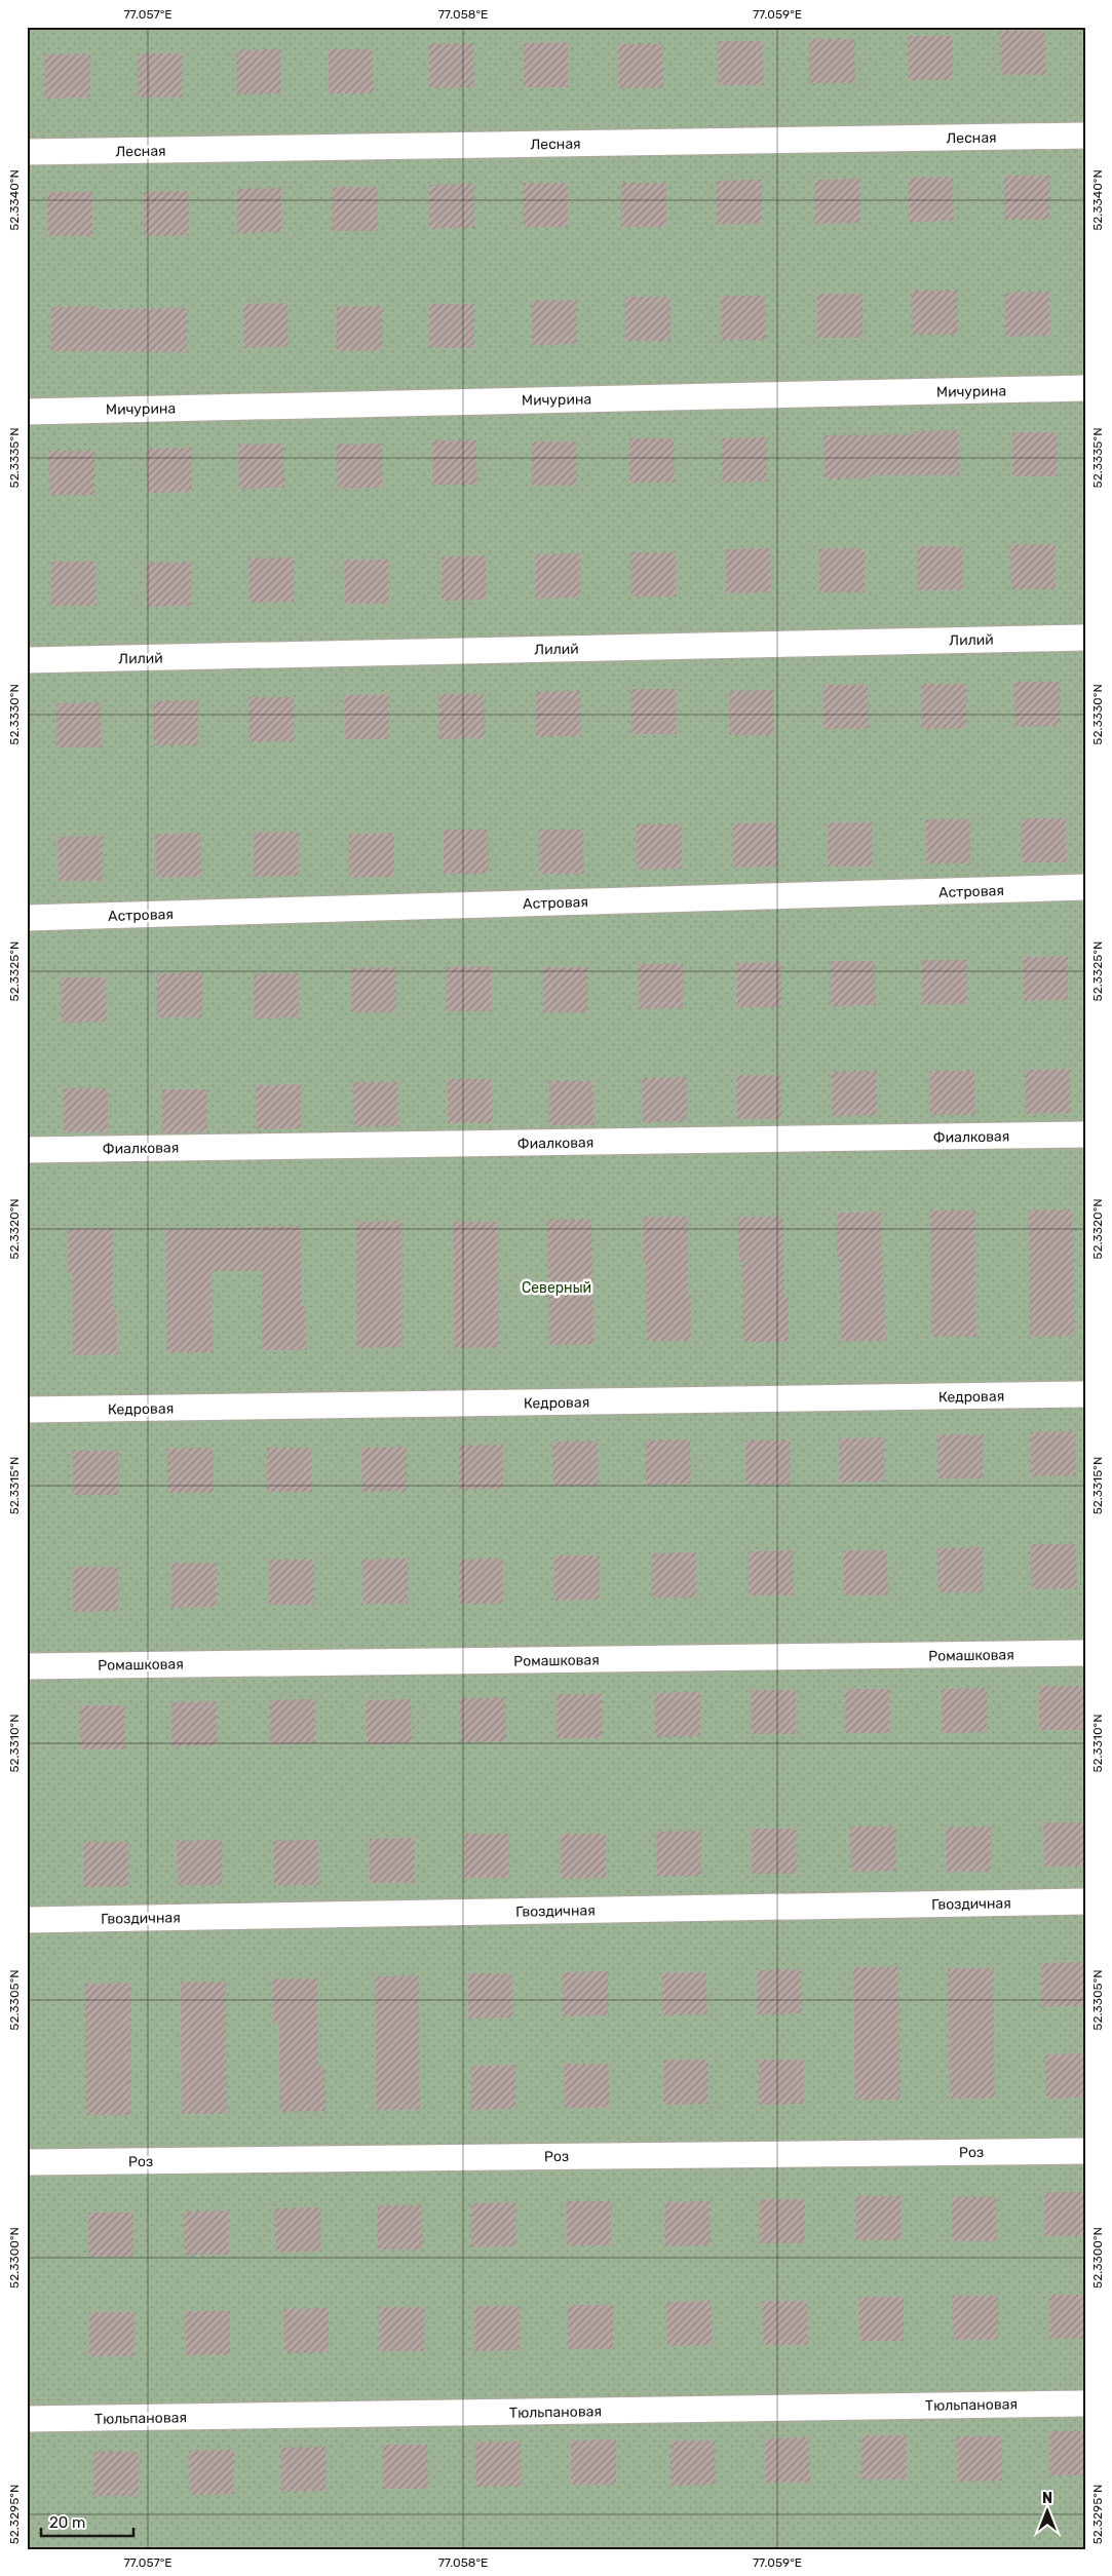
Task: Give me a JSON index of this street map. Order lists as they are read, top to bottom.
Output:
{
  "streets": {
    "street": [
      "Лесная",
      "Мичурина",
      "Лилий",
      "Астровая",
      "Фиалковая",
      "Кедровая",
      "Ромашковая",
      "Гвоздичная",
      "Роз",
      "Тюльпановая"
    ]
  },
  "parks": ["Северный"],
  "scale_bar": "20 m",
  "north": "top",
  "coordinates": [
    "77.057°E",
    "77.058°E",
    "77.059°E",
    "52.3340°N",
    "52.3335°N",
    "52.3330°N",
    "52.3325°N",
    "52.3320°N",
    "52.3315°N",
    "52.3310°N",
    "52.3305°N",
    "52.3300°N",
    "52.3295°N"
  ]
}
